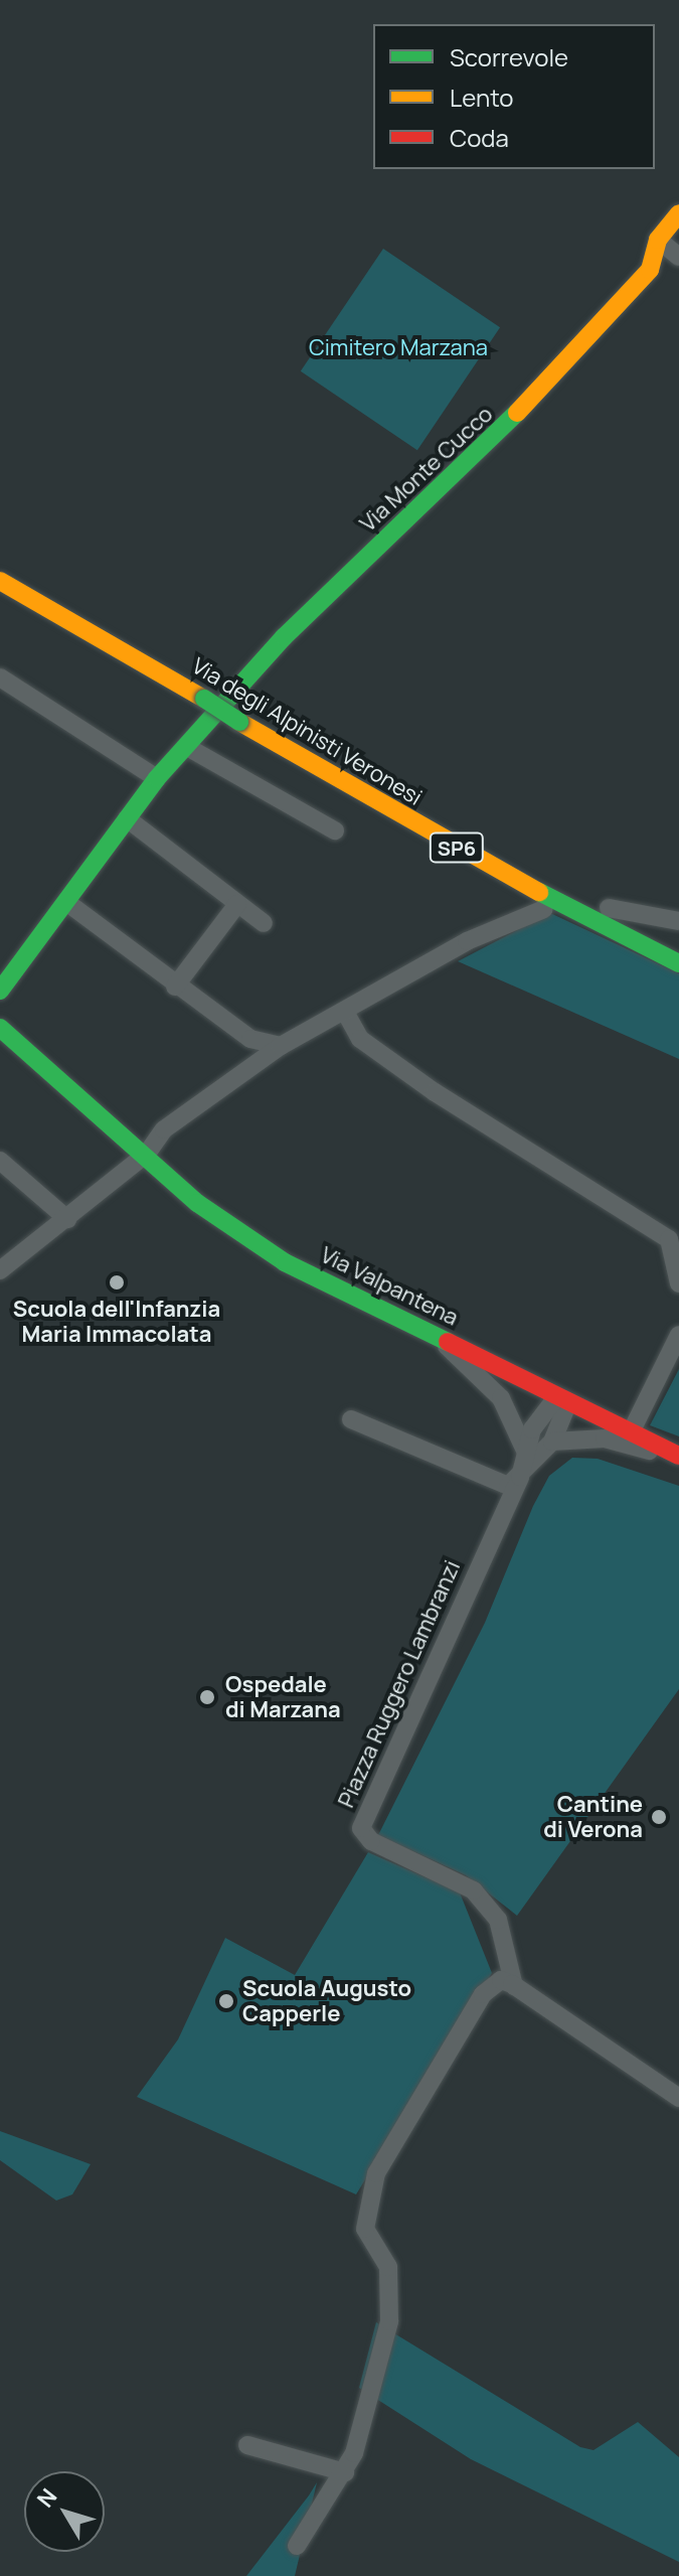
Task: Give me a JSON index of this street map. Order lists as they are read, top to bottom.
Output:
{
  "streets": {
    "main road": [
      "Via Monte Cucco",
      "Via degli Alpinisti Veronesi",
      "SP6",
      "Via Valpantena"
    ],
    "street": ["Piazza Ruggero Lambranzi"]
  },
  "crossings": [
    ["Via Valpantena", "Piazza Ruggero Lambranzi"]
  ],
  "parks": ["Cimitero Marzana"],
  "places": [
    "Scuola dell'Infanzia Maria Immacolata",
    "Ospedale di Marzana",
    "Cantine di Verona",
    "Scuola Augusto Capperle"
  ],
  "legend": ["Scorrevole", "Lento", "Coda"],
  "north": "top left"
}
